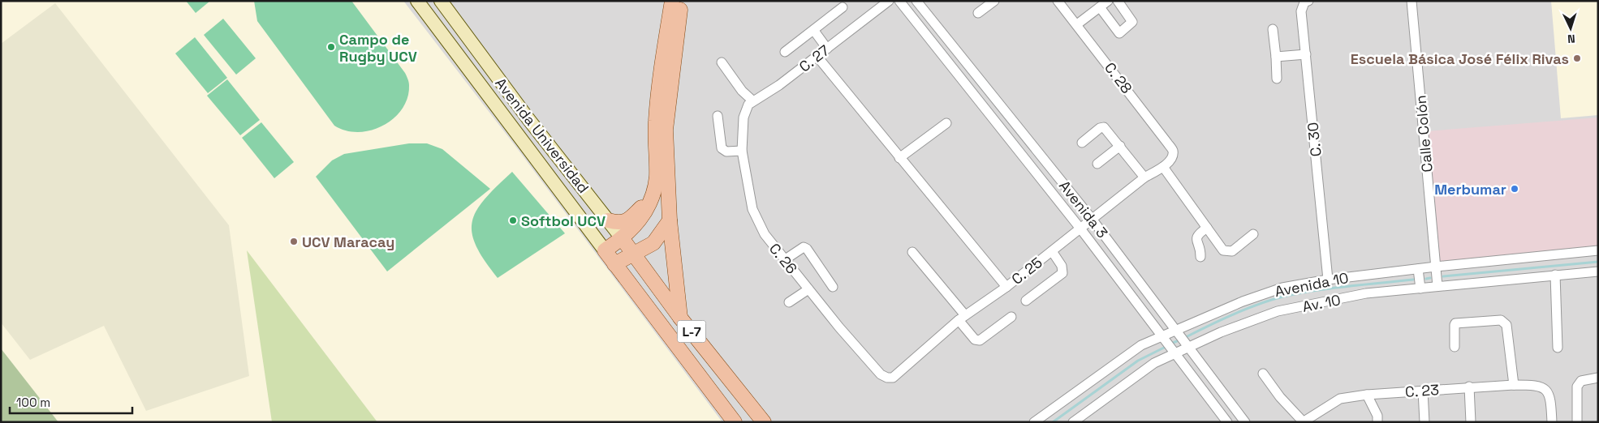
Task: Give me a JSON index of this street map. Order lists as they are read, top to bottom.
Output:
{
  "streets": {
    "main road": ["Avenida Universidad", "L-7"],
    "street": [
      "C. 27",
      "C. 28",
      "Calle Colón",
      "C. 30",
      "Avenida 3",
      "C. 26",
      "C. 25",
      "Avenida 10",
      "Av. 10",
      "C. 23"
    ]
  },
  "crossings": [
    ["C. 27", "C. 26"],
    ["C. 28", "C. 25"],
    ["Calle Colón", "Avenida 10"],
    ["Calle Colón", "Av. 10"],
    ["C. 30", "Avenida 10"],
    ["Avenida 3", "C. 25"],
    ["Avenida 3", "Avenida 10"],
    ["Avenida 3", "Av. 10"],
    ["C. 26", "C. 25"]
  ],
  "places": [
    "Campo de Rugby UCV",
    "Escuela Básica José Félix Rivas",
    "Merbumar",
    "Softbol UCV",
    "UCV Maracay"
  ],
  "scale_bar": "100 m",
  "north": "bottom"
}
